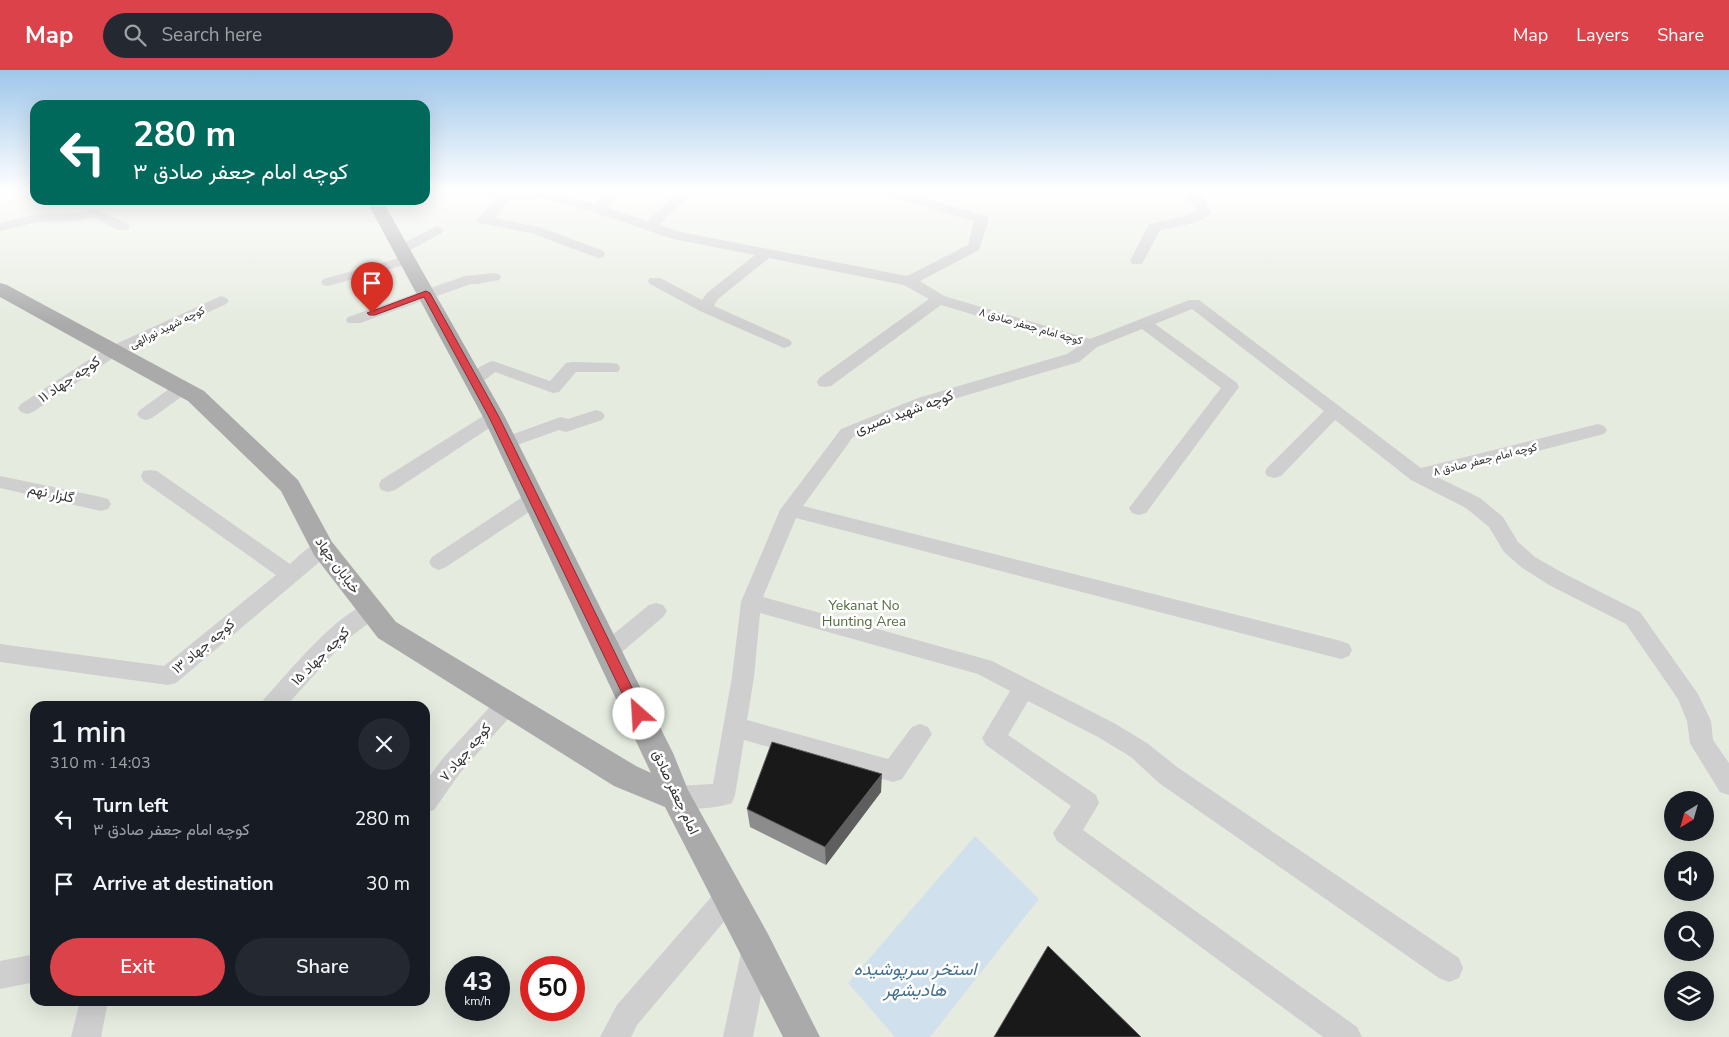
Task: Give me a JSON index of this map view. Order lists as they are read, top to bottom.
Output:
{
  "streets": {
    "main road": ["خیابان جهاد", "امام جعفر صادق"],
    "street": [
      "کوچه امام جعفر صادق ۸",
      "کوچه شهید نورالهی",
      "کوچه جهاد ۱۱",
      "کوچه شهید نصیری",
      "گلزار نهم",
      "کوچه جهاد ۱۳",
      "کوچه جهاد ۱۵",
      "کوچه جهاد ‍۷"
    ]
  },
  "crossings": [
    ["کوچه امام جعفر صادق ۸", "کوچه شهید نصیری"],
    ["کوچه شهید نورالهی", "کوچه جهاد ۱۱"],
    ["کوچه شهید نورالهی", "خیابان جهاد"],
    ["کوچه جهاد ۱۱", "خیابان جهاد"],
    ["کوچه شهید نصیری", "خیابان جهاد"],
    ["کوچه شهید نصیری", "امام جعفر صادق"],
    ["خیابان جهاد", "کوچه جهاد ۱۳"],
    ["خیابان جهاد", "کوچه جهاد ۱۵"],
    ["خیابان جهاد", "کوچه جهاد ‍۷"],
    ["خیابان جهاد", "امام جعفر صادق"]
  ],
  "water": ["استخر سرپوشیده هادیشهر"],
  "parks": ["Yekanat No Hunting Area"],
  "north": "bottom left",
  "page": {
    "header": "Map",
    "search": "Search here",
    "nav": ["Map", "Layers", "Share"],
    "turn": ["280 m", "کوچه امام جعفر صادق ۳"],
    "heading": ["1 min", "310 m · 14:03"],
    "list": [
      {
        "name": "Turn left",
        "note": "کوچه امام جعفر صادق ۳",
        "value": "280 m"
      },
      {
        "name": "Arrive at destination",
        "value": "30 m"
      }
    ],
    "buttons": ["Exit", "Share"],
    "speed": "43 km/h",
    "limit": "50"
  }
}
